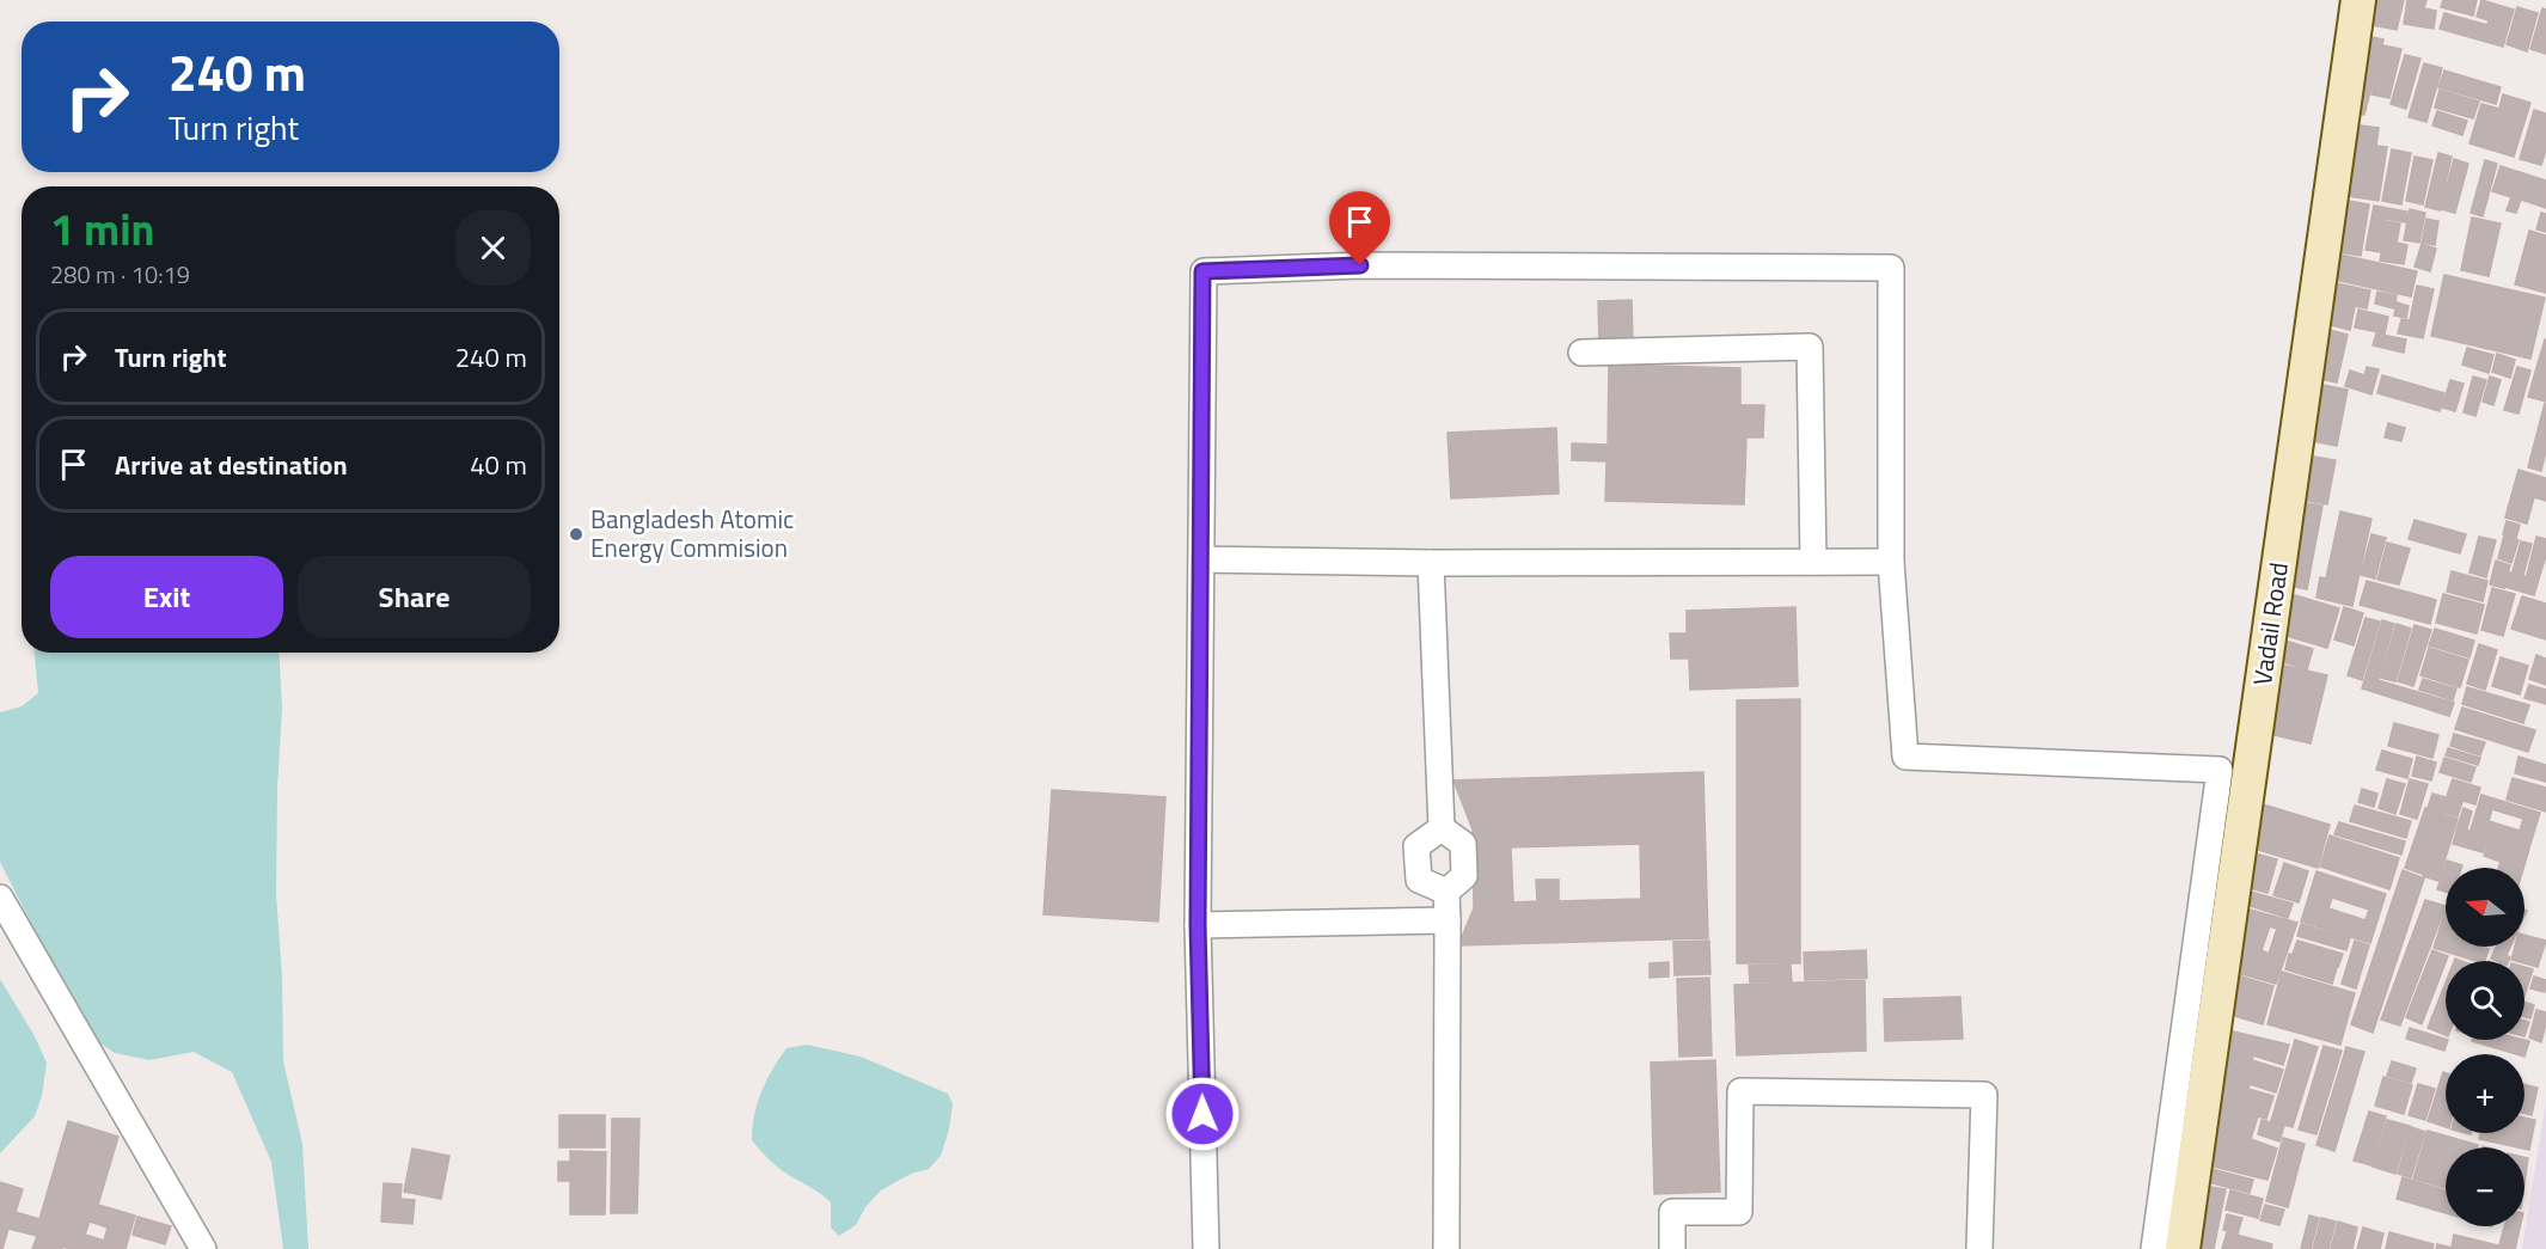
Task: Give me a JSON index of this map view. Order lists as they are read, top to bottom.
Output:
{
  "streets": {
    "street": ["Vadail Road"]
  },
  "places": ["Bangladesh Atomic Energy Commision"],
  "north": "left",
  "page": {
    "turn": ["240 m", "Turn right"],
    "heading": ["1 min", "280 m · 10:19"],
    "list": [
      {
        "name": "Turn right",
        "value": "240 m"
      },
      {
        "name": "Arrive at destination",
        "value": "40 m"
      }
    ],
    "buttons": ["Exit", "Share"],
    "map_buttons": ["+", "−"]
  }
}
